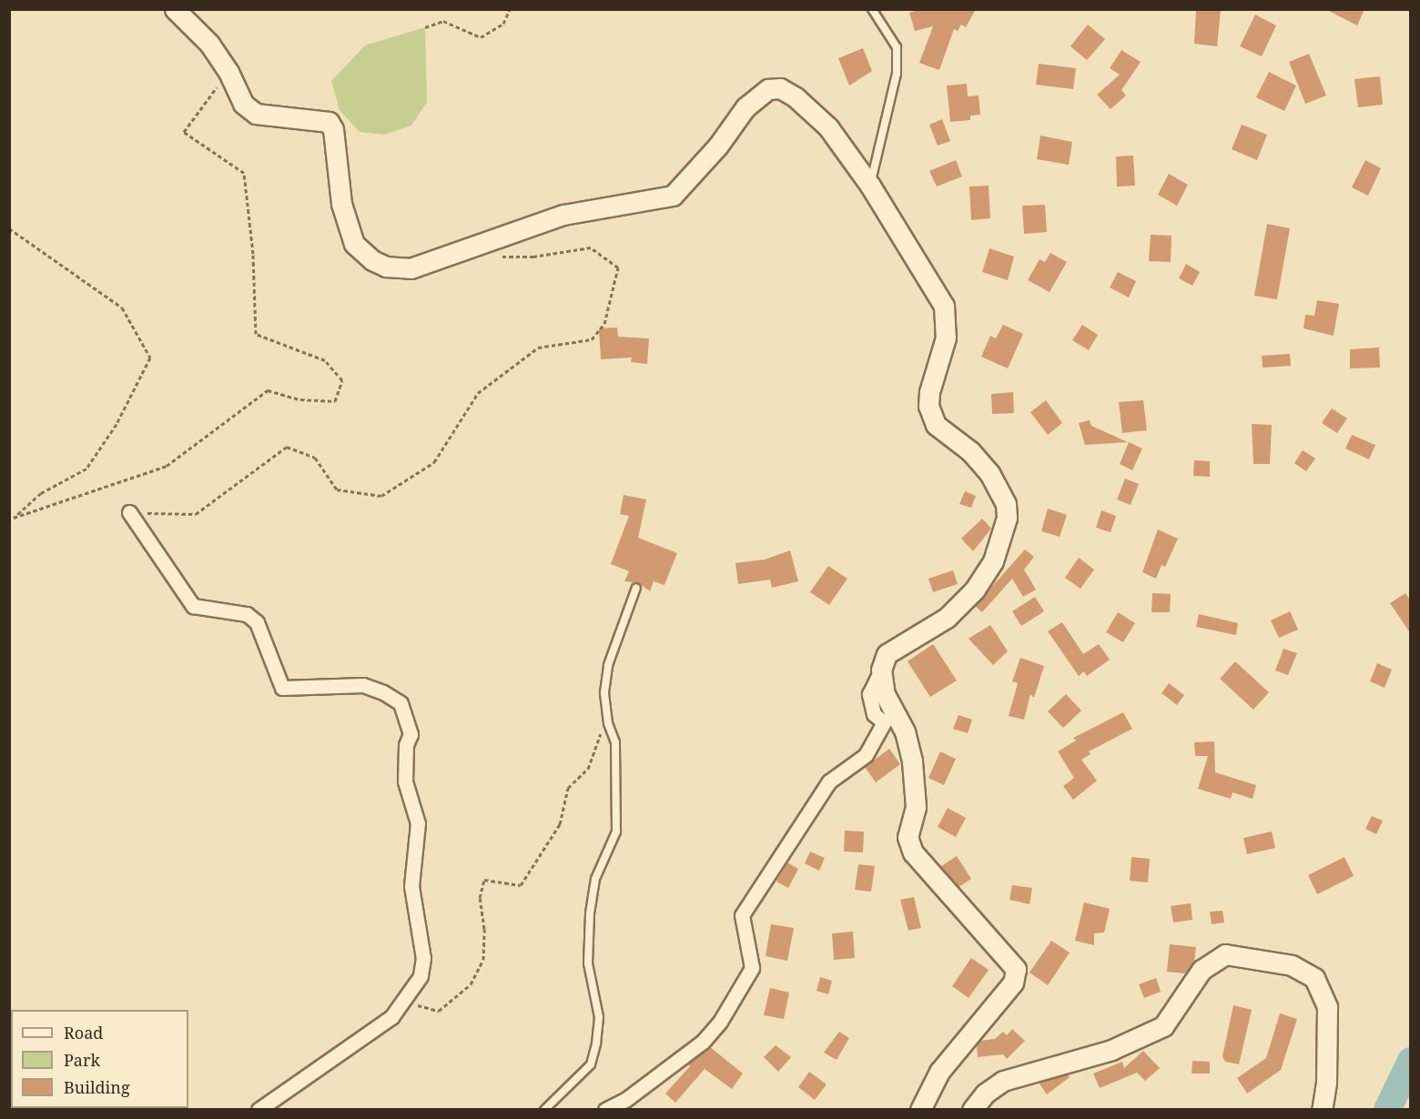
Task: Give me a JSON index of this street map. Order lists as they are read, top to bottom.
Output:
{
  "legend": ["Road", "Park", "Building"]
}
